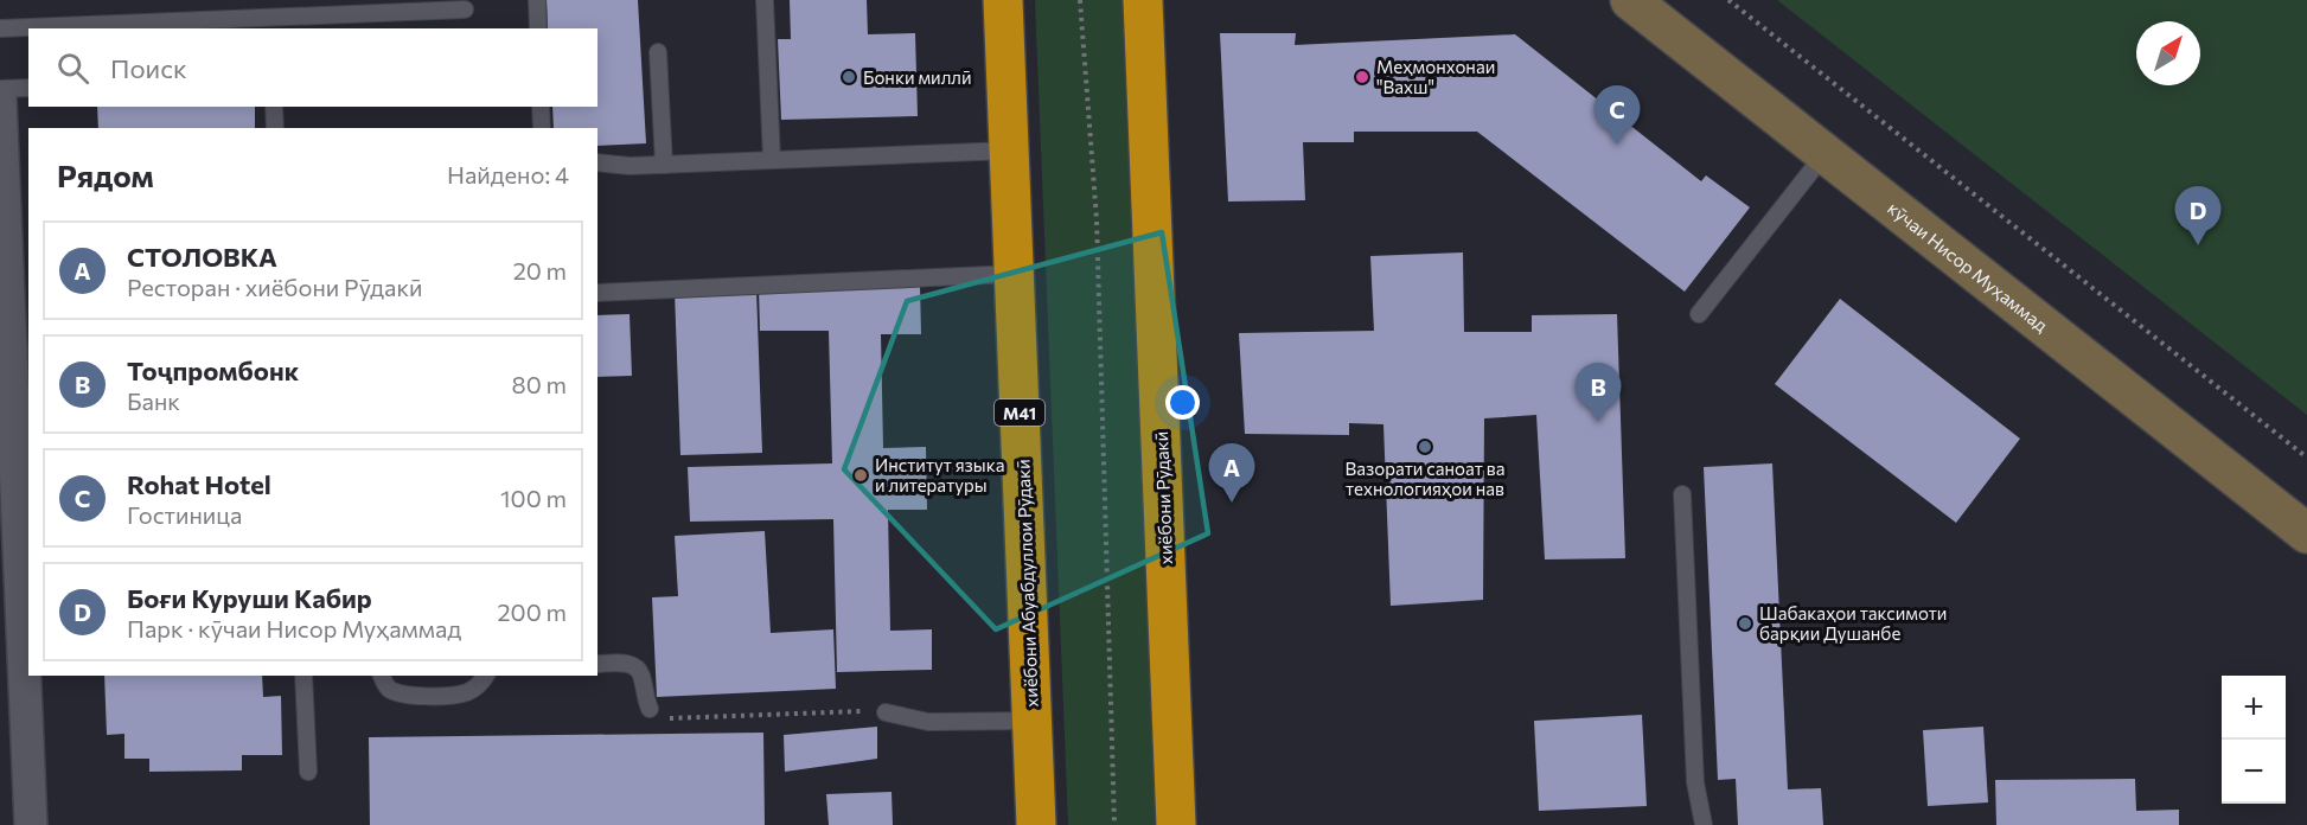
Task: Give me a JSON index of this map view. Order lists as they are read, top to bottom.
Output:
{
  "streets": {
    "highway": ["M41", "хиёбони Рӯдакӣ", "хиёбони Абуабдуллои Рӯдакӣ"],
    "street": ["кӯчаи Нисор Муҳаммад"]
  },
  "places": [
    "Бонки миллӣ",
    "Меҳмонхонаи \"Вахш\"",
    "Вазорати саноат ва технологияҳои нав",
    "Институт языка и литературы",
    "Шабакаҳои таксимоти барқии Душанбе"
  ],
  "north": "top right",
  "page": {
    "search": "Поиск",
    "pins": [
      "C",
      "D",
      "B",
      "A"
    ],
    "heading": ["Рядом", "Найдено: 4"],
    "list": [
      {
        "mark": "A",
        "name": "СТОЛОВКА",
        "note": "Ресторан · хиёбони Рӯдакӣ",
        "value": "20 m"
      },
      {
        "mark": "B",
        "name": "Тоҷпромбонк",
        "note": "Банк",
        "value": "80 m"
      },
      {
        "mark": "C",
        "name": "Rohat Hotel",
        "note": "Гостиница",
        "value": "100 m"
      },
      {
        "mark": "D",
        "name": "Боғи Куруши Кабир",
        "note": "Парк · кӯчаи Нисор Муҳаммад",
        "value": "200 m"
      }
    ],
    "map_buttons": ["+", "−"]
  }
}
